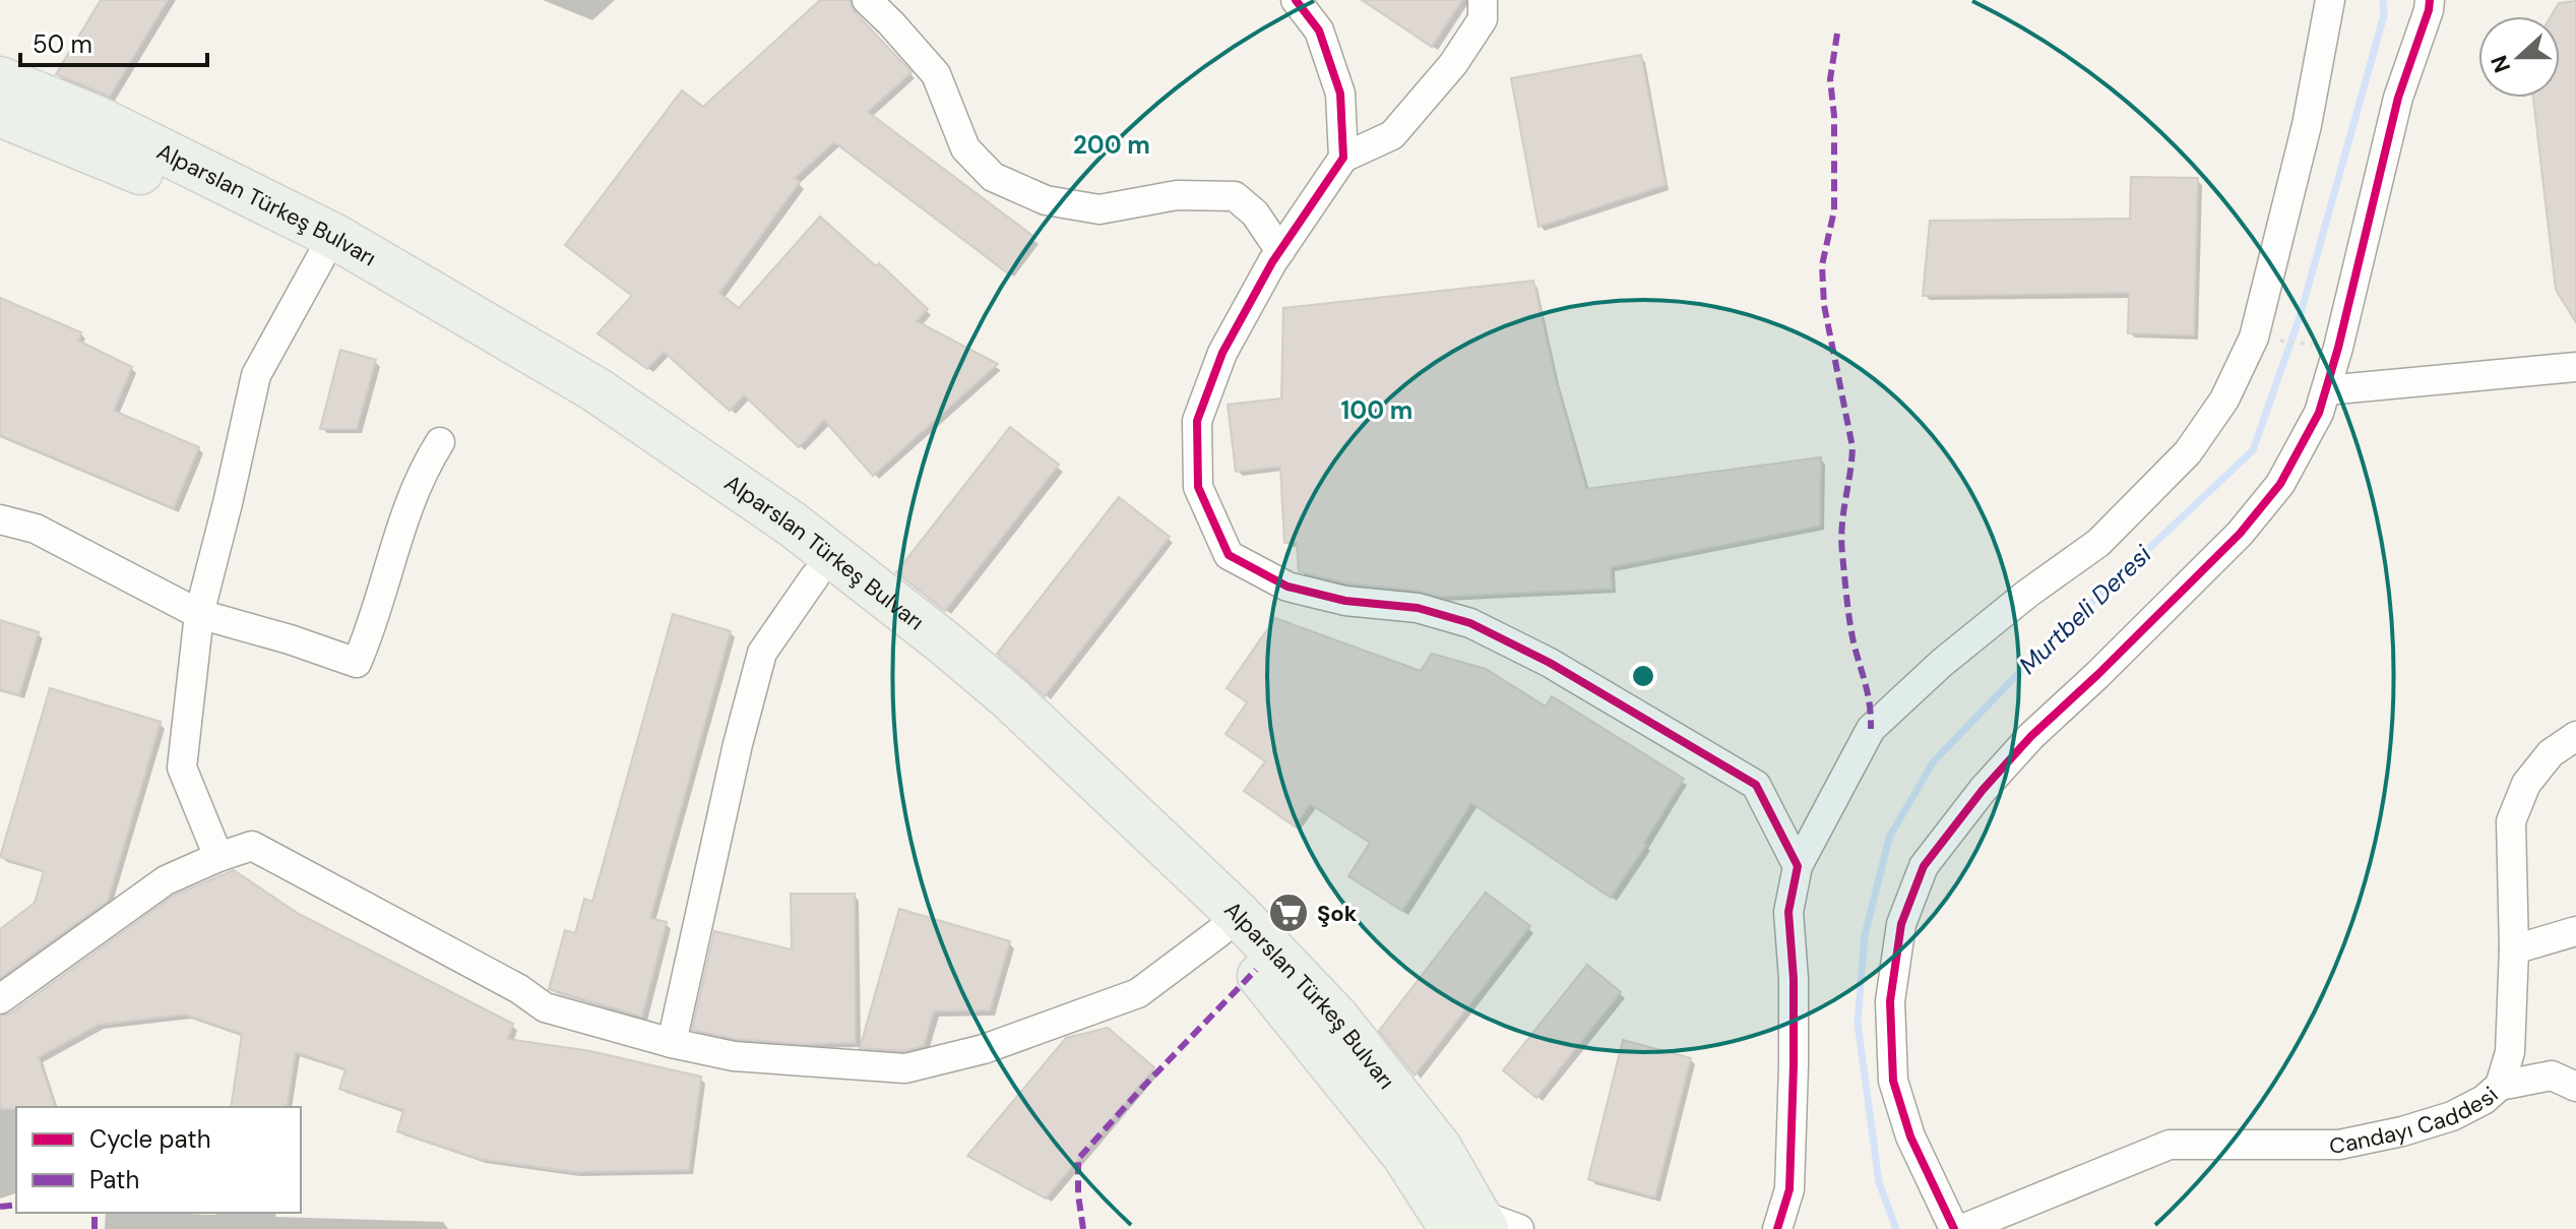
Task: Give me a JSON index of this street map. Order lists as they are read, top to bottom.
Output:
{
  "streets": {
    "main road": ["Alparslan Türkeş Bulvarı"],
    "street": ["Candayı Caddesi"]
  },
  "water": ["Murtbeli Deresi"],
  "places": {
    "supermarket": ["Şok"]
  },
  "legend": ["Cycle path", "Path"],
  "scale_bar": "50 m",
  "north": "left",
  "rings": ["200 m", "100 m"]
}
